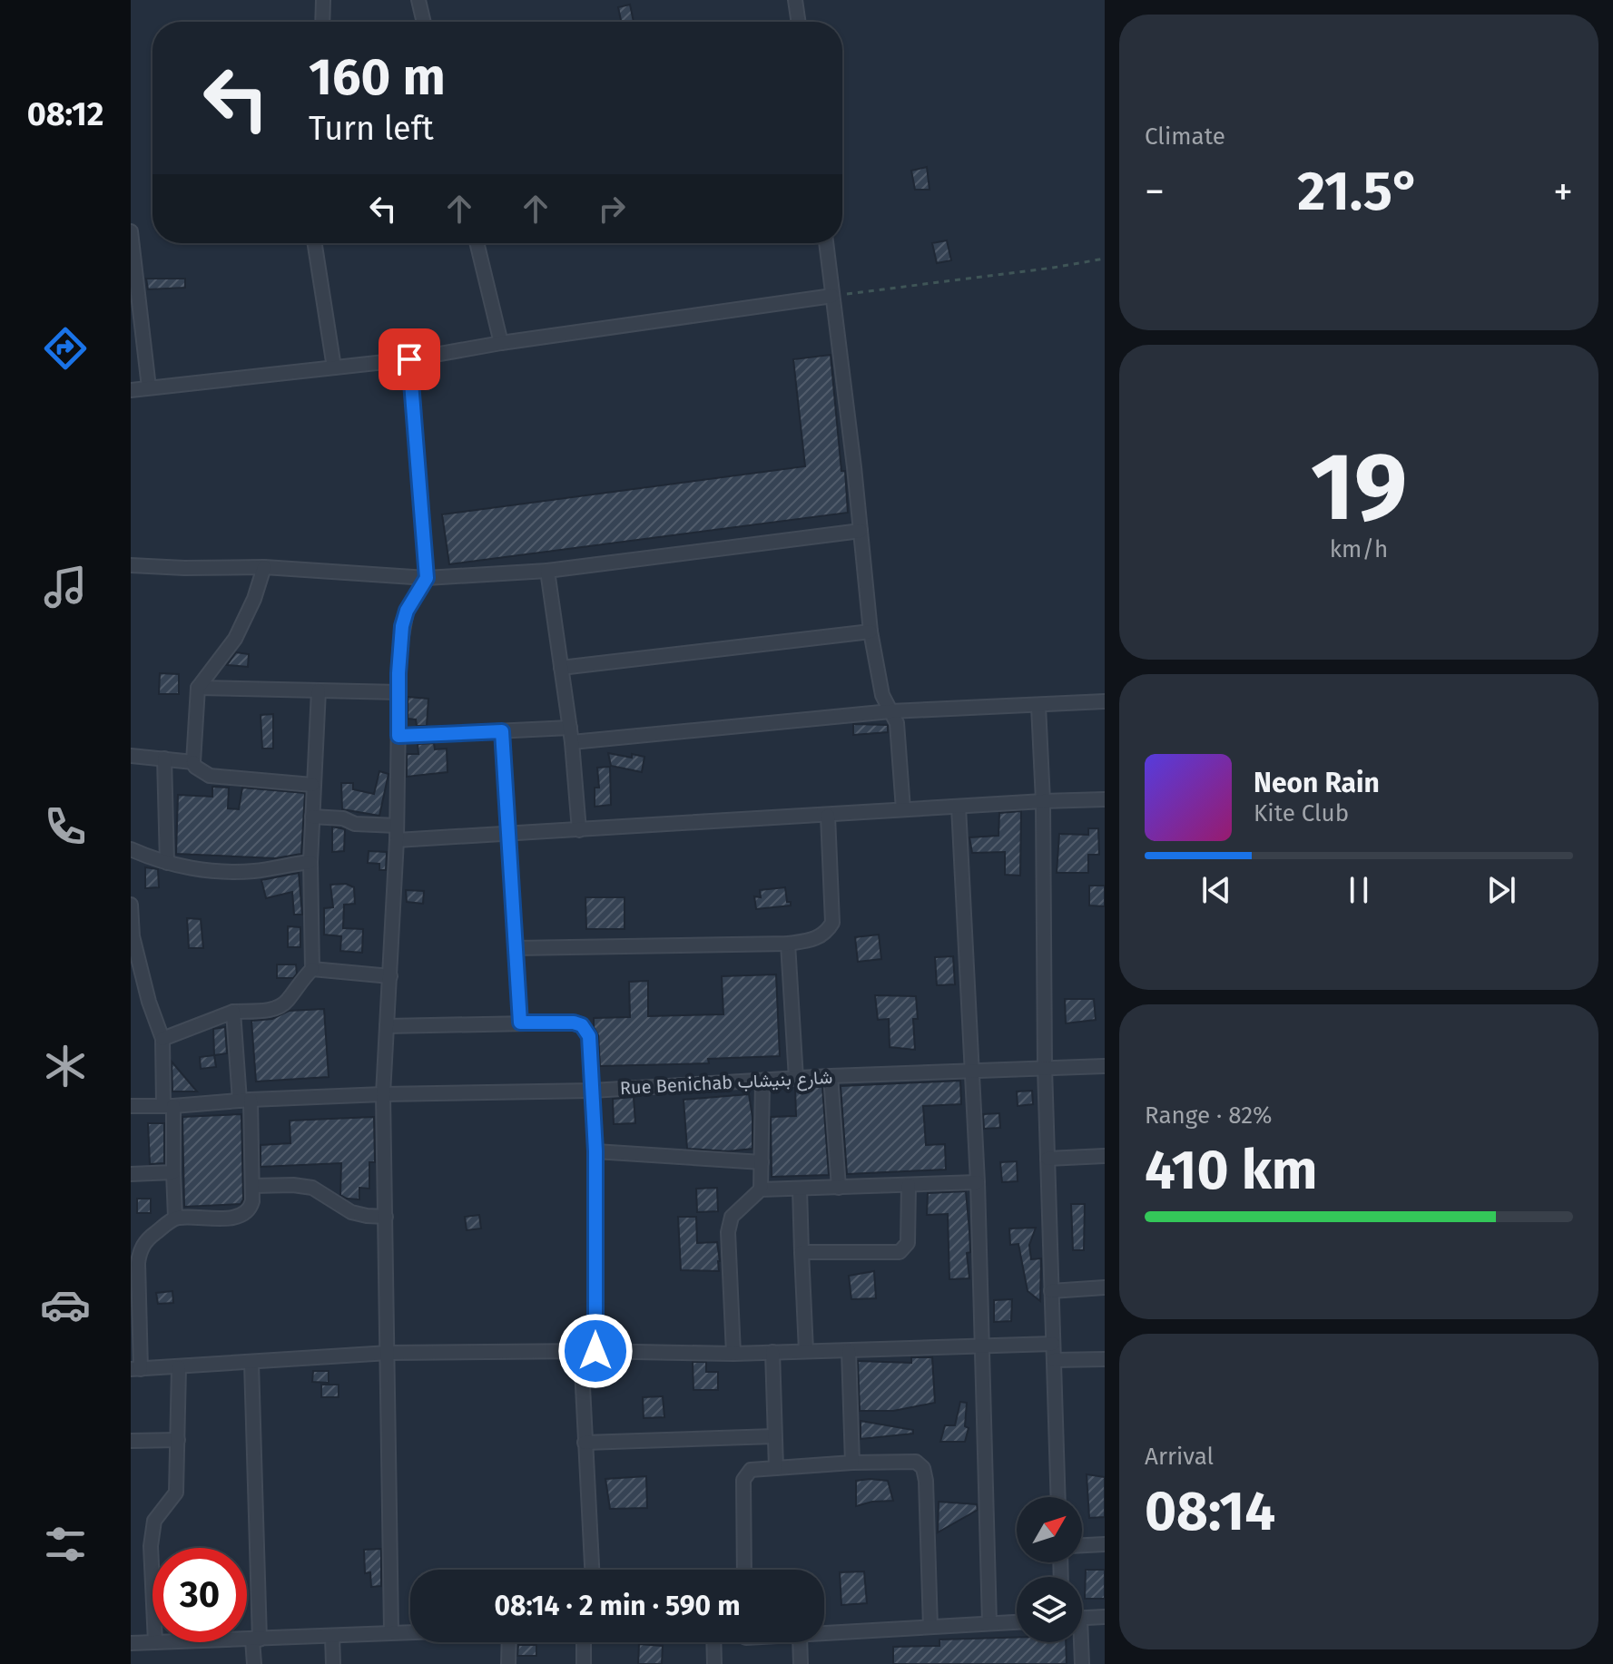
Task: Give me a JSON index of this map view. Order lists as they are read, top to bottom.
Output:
{
  "streets": {
    "street": ["Rue Benichab شارع بنيشاب"]
  },
  "north": "top right",
  "page": {
    "tabs": "08:12",
    "tile": [
      "Climate",
      ["19", "km/h"],
      ["Range · 82%", "410 km"],
      ["Arrival", "08:14"]
    ],
    "turn": ["160 m", "Turn left"],
    "heat": ["−", "21.5°", "+"],
    "song": ["Neon Rain", "Kite Club"],
    "limit": "30",
    "trip": "08:14 · 2 min · 590 m"
  }
}
